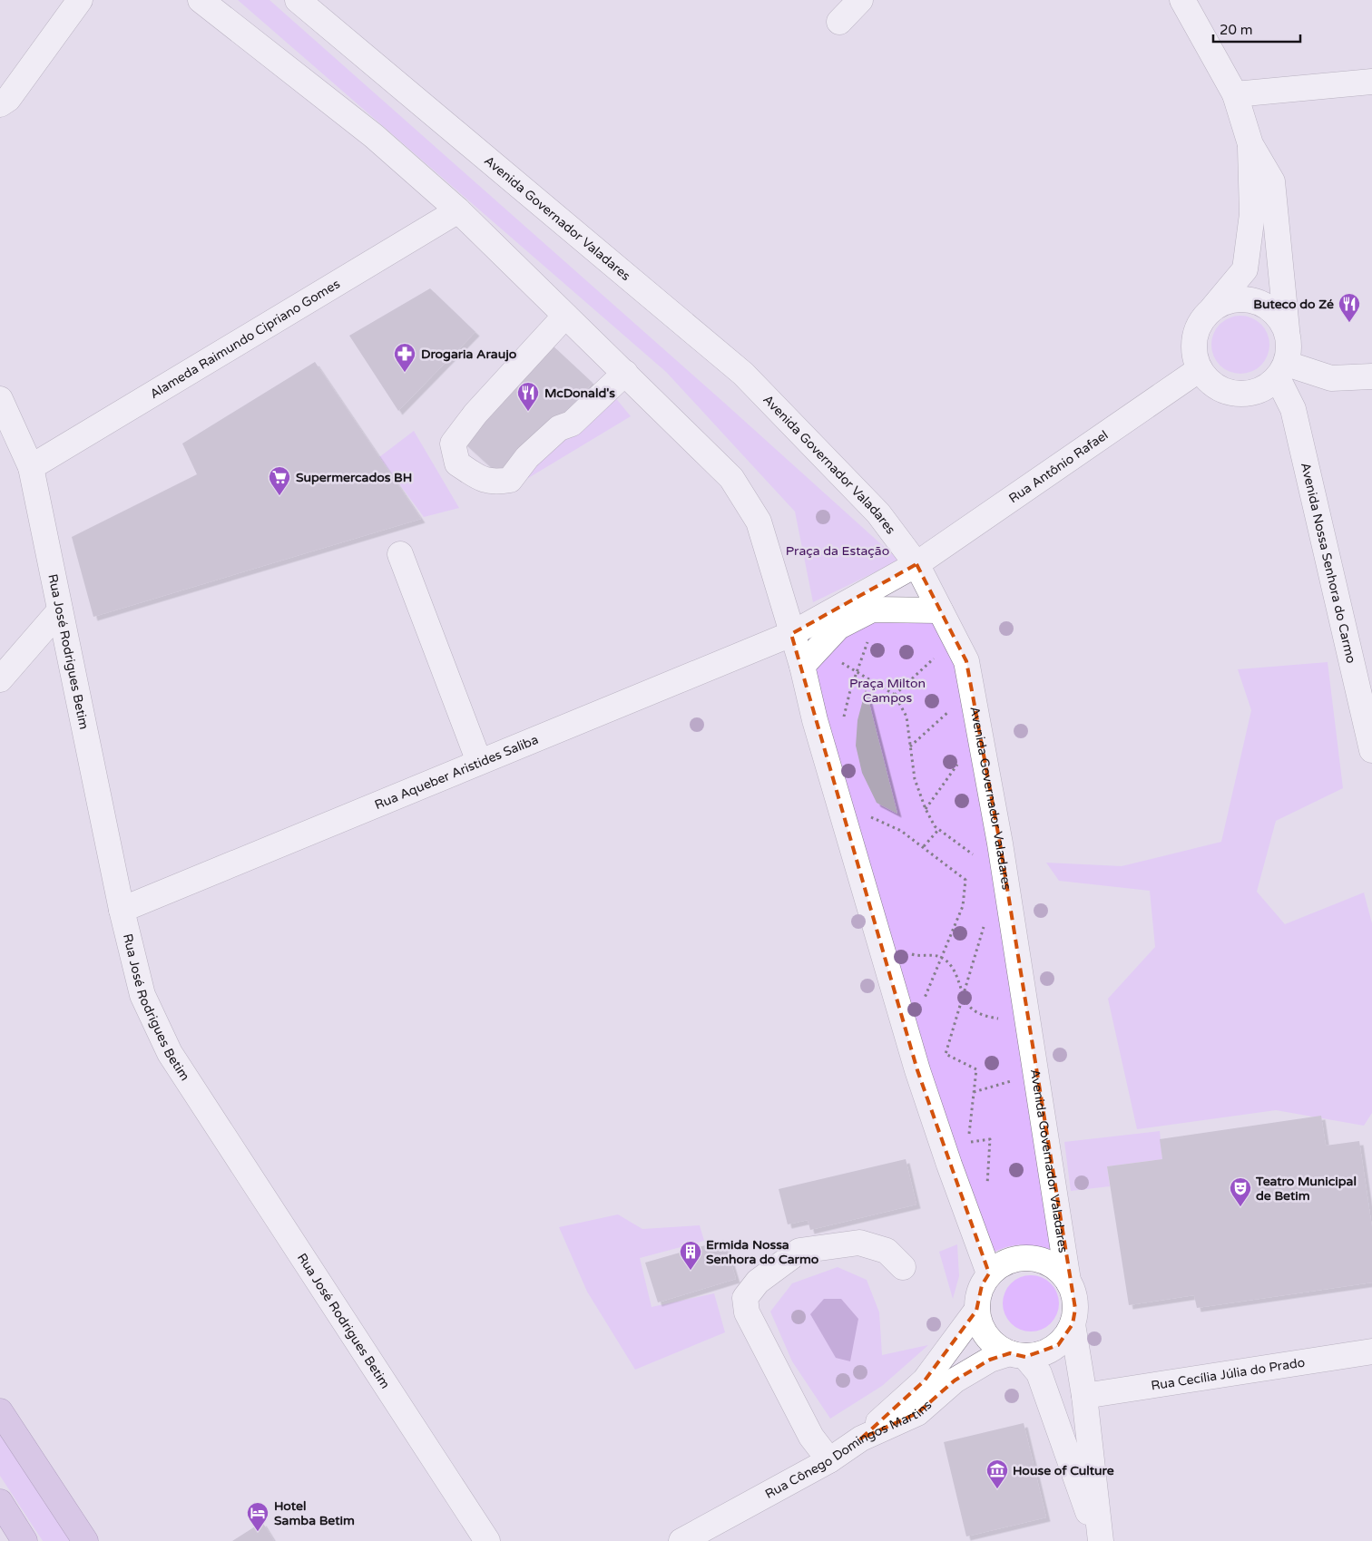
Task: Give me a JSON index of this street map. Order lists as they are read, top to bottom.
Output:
{
  "streets": {
    "street": [
      "Avenida Governador Valadares",
      "Alameda Raimundo Cipriano Gomes",
      "Rua Antônio Rafael",
      "Avenida Nossa Senhora do Carmo",
      "Rua José Rodrigues Betim",
      "Rua Aqueber Aristides Saliba",
      "Rua Cecília Júlia do Prado",
      "Rua Cônego Domingos Martins"
    ]
  },
  "crossings": [
    ["Avenida Governador Valadares", "Rua Antônio Rafael"],
    ["Avenida Governador Valadares", "Rua Cônego Domingos Martins"],
    ["Alameda Raimundo Cipriano Gomes", "Rua José Rodrigues Betim"],
    ["Rua Antônio Rafael", "Avenida Nossa Senhora do Carmo"],
    ["Rua Antônio Rafael", "Rua Aqueber Aristides Saliba"],
    ["Rua José Rodrigues Betim", "Rua Aqueber Aristides Saliba"]
  ],
  "parks": ["Praça da Estação", "Praça Milton Campos"],
  "places": {
    "restaurant": ["Buteco do Zé", "McDonald's"],
    "pharmacy": ["Drogaria Araujo"],
    "supermarket": ["Supermercados BH"],
    "theatre": ["Teatro Municipal de Betim"],
    "building": ["Ermida Nossa Senhora do Carmo"],
    "museum": ["House of Culture"],
    "hotel": ["Hotel Samba Betim"]
  },
  "scale_bar": "20 m"
}
